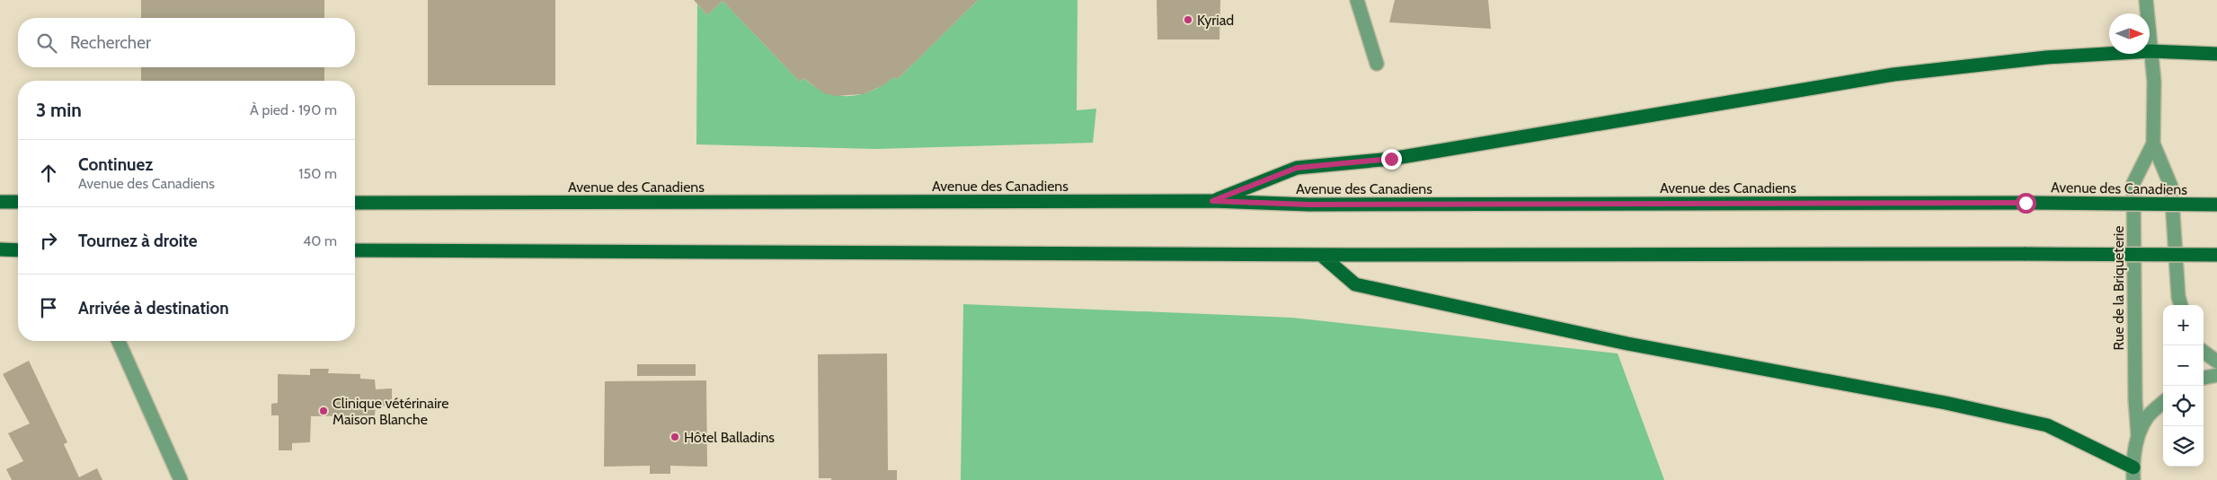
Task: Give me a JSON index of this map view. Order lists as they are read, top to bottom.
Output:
{
  "streets": {
    "main road": ["Avenue des Canadiens"],
    "street": ["Rue de la Briqueterie"]
  },
  "places": ["Kyriad", "Clinique vétérinaire Maison Blanche", "Hôtel Balladins"],
  "north": "right",
  "page": {
    "search": "Rechercher",
    "heading": ["3 min", "À pied · 190 m"],
    "list": [
      ["Continuez", "Avenue des Canadiens", "150 m"],
      ["Tournez à droite", "40 m"],
      "Arrivée à destination"
    ],
    "map_buttons": ["+", "−"]
  }
}
